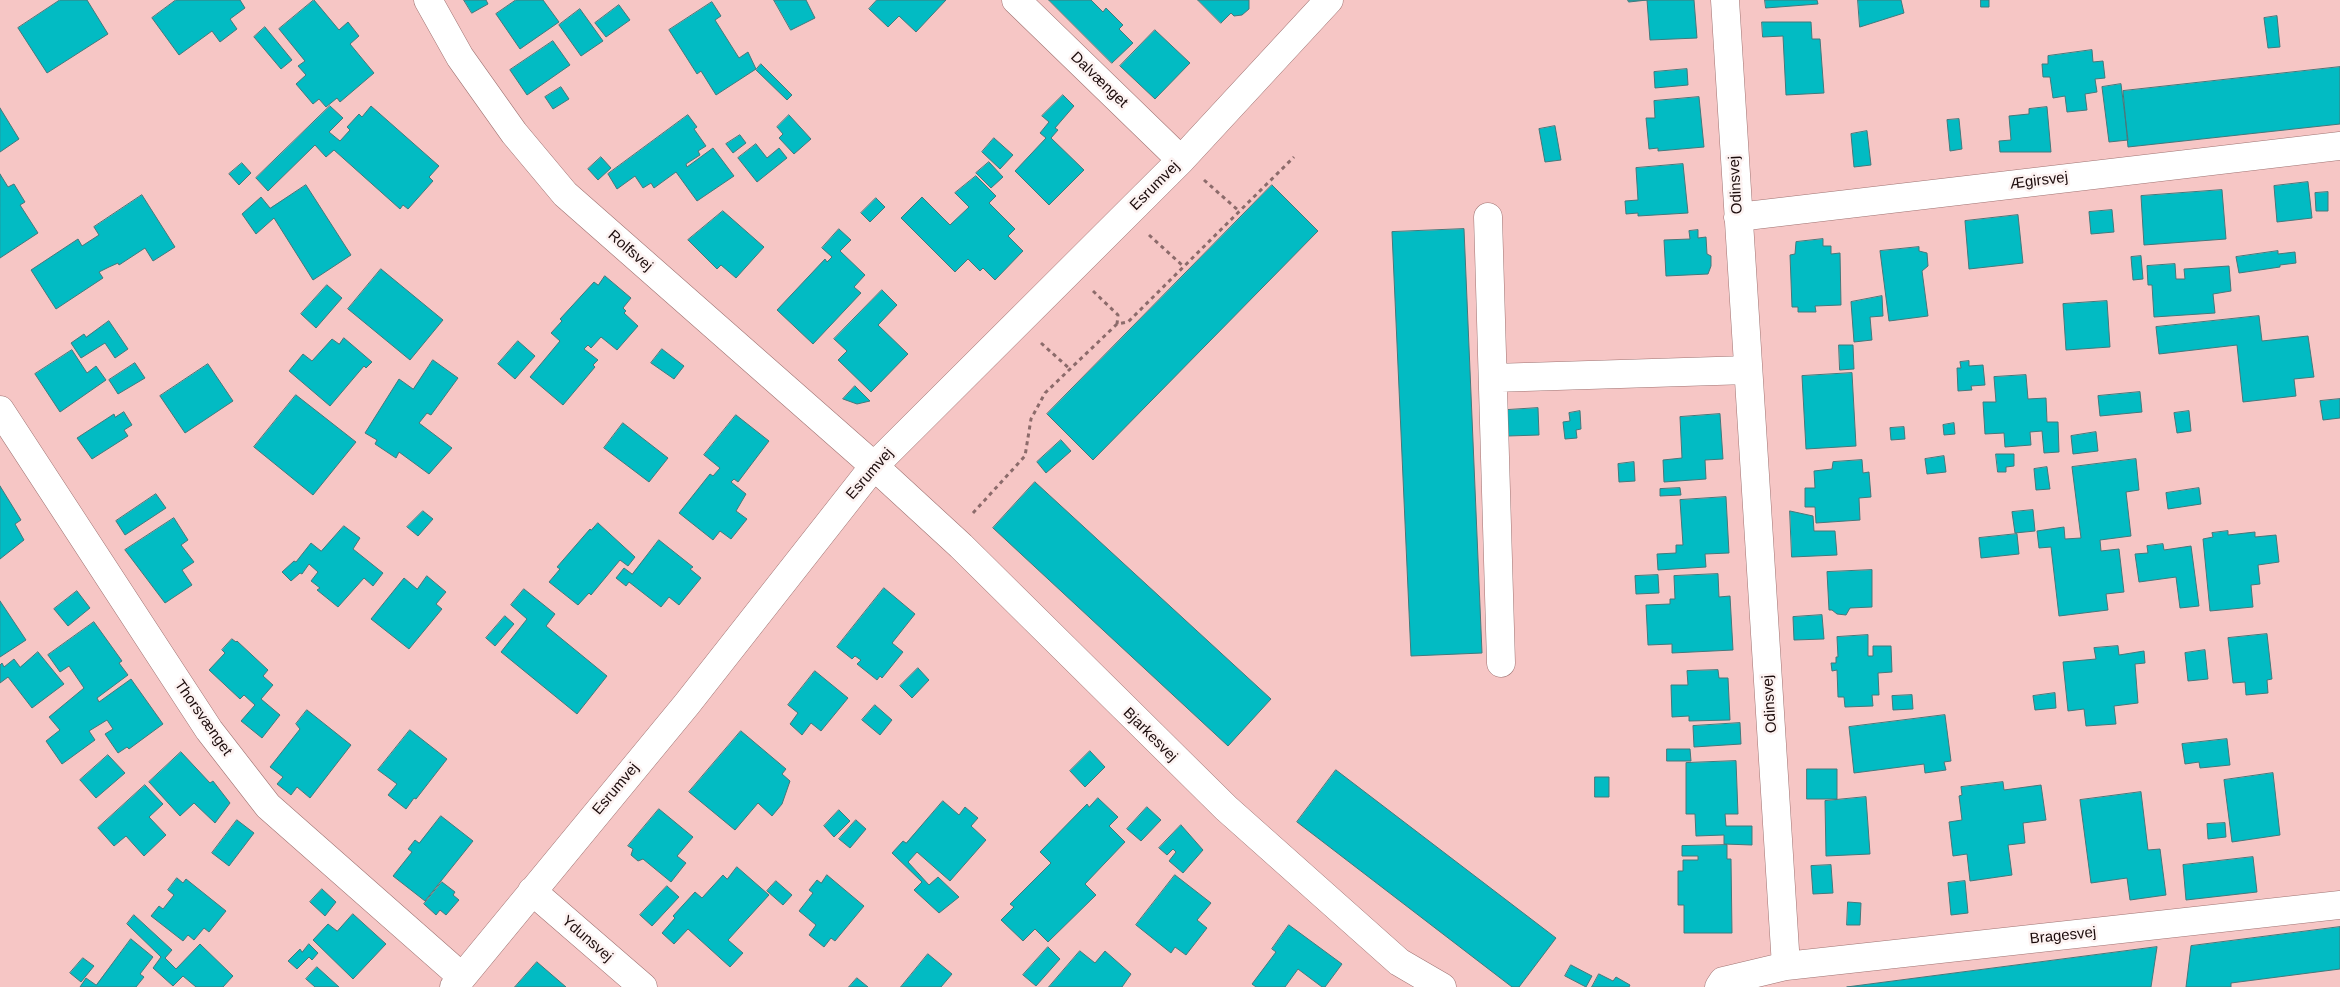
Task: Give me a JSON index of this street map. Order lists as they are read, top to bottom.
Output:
{
  "streets": {
    "street": [
      "Dalvænget",
      "Ægirsvej",
      "Odinsvej",
      "Esrumvej",
      "Rolfsvej",
      "Thorsvænget",
      "Bjarkesvej",
      "Bragesvej",
      "Ydunsvej"
    ]
  },
  "crossings": [
    ["Dalvænget", "Esrumvej"],
    ["Ægirsvej", "Odinsvej"],
    ["Odinsvej", "Bragesvej"],
    ["Esrumvej", "Rolfsvej"],
    ["Esrumvej", "Thorsvænget"],
    ["Esrumvej", "Bjarkesvej"],
    ["Esrumvej", "Ydunsvej"],
    ["Rolfsvej", "Bjarkesvej"]
  ]
}
